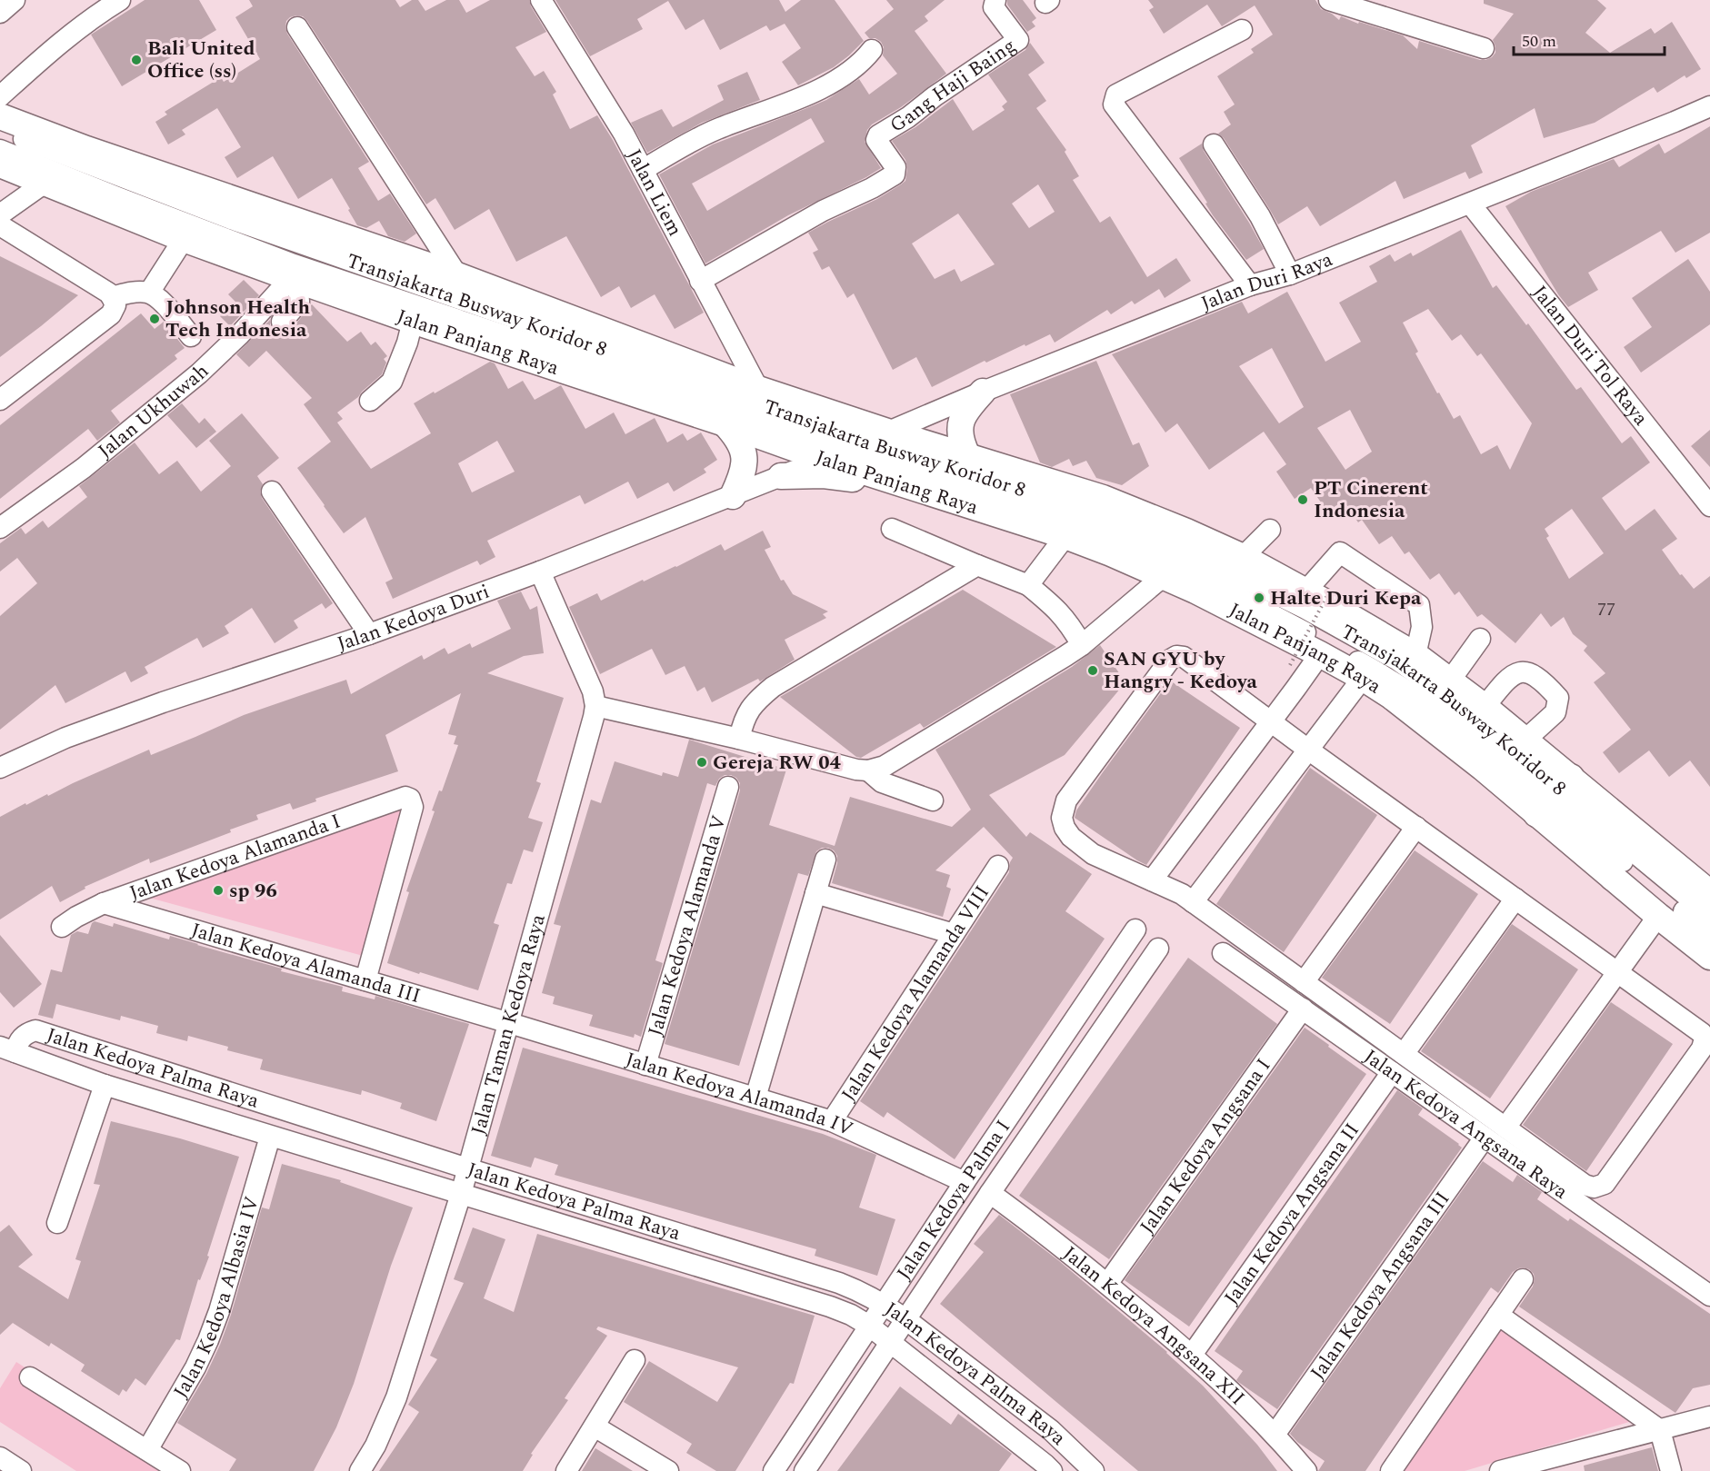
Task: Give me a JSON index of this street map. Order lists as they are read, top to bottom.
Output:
{
  "streets": {
    "main road": ["Jalan Panjang Raya"],
    "street": [
      "Gang Haji Baing",
      "Jalan Liem",
      "Jalan Duri Raya",
      "Transjakarta Busway Koridor 8",
      "Jalan Duri Tol Raya",
      "Jalan Ukhuwah",
      "Jalan Kedoya Duri",
      "Jalan Kedoya Alamanda I",
      "Jalan Kedoya Alamanda V",
      "Jalan Kedoya Alamanda III",
      "Jalan Kedoya Alamanda VIII",
      "Jalan Taman Kedoya Raya",
      "Jalan Kedoya Palma Raya",
      "Jalan Kedoya Alamanda IV",
      "Jalan Kedoya Angsana Raya",
      "Jalan Kedoya Angsana I",
      "Jalan Kedoya Palma I",
      "Jalan Kedoya Angsana II",
      "Jalan Kedoya Angsana III",
      "Jalan Kedoya Albasia IV",
      "Jalan Kedoya Angsana XII"
    ]
  },
  "crossings": [
    ["Gang Haji Baing", "Jalan Liem"],
    ["Jalan Duri Raya", "Transjakarta Busway Koridor 8"],
    ["Jalan Duri Raya", "Jalan Panjang Raya"],
    ["Jalan Duri Raya", "Jalan Duri Tol Raya"],
    ["Jalan Duri Raya", "Jalan Kedoya Duri"],
    ["Transjakarta Busway Koridor 8", "Jalan Panjang Raya"],
    ["Transjakarta Busway Koridor 8", "Jalan Kedoya Duri"],
    ["Jalan Panjang Raya", "Jalan Ukhuwah"],
    ["Jalan Panjang Raya", "Jalan Kedoya Duri"],
    ["Jalan Kedoya Alamanda I", "Jalan Kedoya Alamanda III"],
    ["Jalan Kedoya Alamanda V", "Jalan Kedoya Alamanda IV"],
    ["Jalan Kedoya Alamanda III", "Jalan Taman Kedoya Raya"],
    ["Jalan Kedoya Alamanda III", "Jalan Kedoya Alamanda IV"],
    ["Jalan Kedoya Alamanda VIII", "Jalan Kedoya Alamanda IV"],
    ["Jalan Taman Kedoya Raya", "Jalan Kedoya Palma Raya"],
    ["Jalan Taman Kedoya Raya", "Jalan Kedoya Alamanda IV"],
    ["Jalan Kedoya Palma Raya", "Jalan Kedoya Palma I"],
    ["Jalan Kedoya Palma Raya", "Jalan Kedoya Albasia IV"],
    ["Jalan Kedoya Alamanda IV", "Jalan Kedoya Palma I"],
    ["Jalan Kedoya Angsana Raya", "Jalan Kedoya Angsana I"],
    ["Jalan Kedoya Angsana Raya", "Jalan Kedoya Angsana II"],
    ["Jalan Kedoya Angsana Raya", "Jalan Kedoya Angsana III"],
    ["Jalan Kedoya Angsana I", "Jalan Kedoya Angsana XII"],
    ["Jalan Kedoya Palma I", "Jalan Kedoya Angsana XII"],
    ["Jalan Kedoya Angsana II", "Jalan Kedoya Angsana XII"],
    ["Jalan Kedoya Angsana III", "Jalan Kedoya Angsana XII"]
  ],
  "places": [
    "Bali United Office (ss)",
    "Johnson Health Tech Indonesia",
    "PT Cinerent Indonesia",
    "Halte Duri Kepa",
    "SAN GYU by Hangry - Kedoya",
    "Gereja RW 04",
    "sp 96"
  ],
  "house_numbers": ["77"],
  "scale_bar": "50 m"
}
